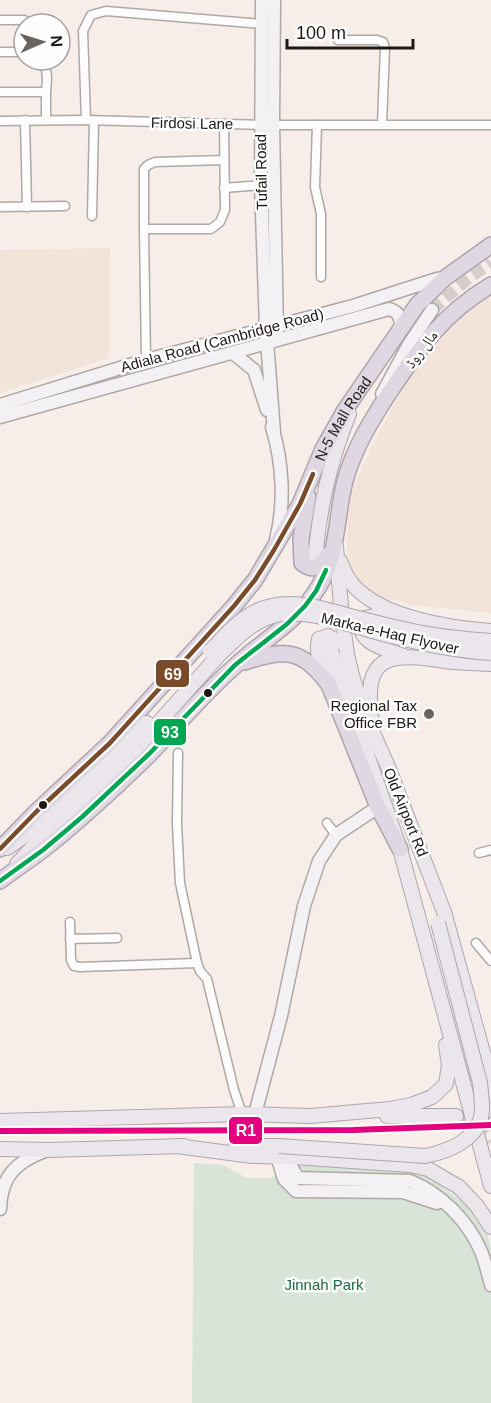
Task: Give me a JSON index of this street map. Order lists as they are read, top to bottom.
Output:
{
  "streets": {
    "highway": ["مال روڈ", "N-5 Mall Road"],
    "main road": [
      "Tufail Road",
      "Adiala Road (Cambridge Road)",
      "Marka-e-Haq Flyover",
      "Old Airport Rd"
    ],
    "street": ["Firdosi Lane"]
  },
  "crossings": [
    ["Firdosi Lane", "Tufail Road"],
    ["Tufail Road", "Adiala Road (Cambridge Road)"],
    ["Adiala Road (Cambridge Road)", "N-5 Mall Road"],
    ["مال روڈ", "Old Airport Rd"],
    ["N-5 Mall Road", "Marka-e-Haq Flyover"]
  ],
  "parks": ["Jinnah Park"],
  "places": ["Regional Tax Office FBR"],
  "lines": ["transit line 69", "transit line 93", "transit line R1"],
  "scale_bar": "100 m",
  "north": "right"
}
